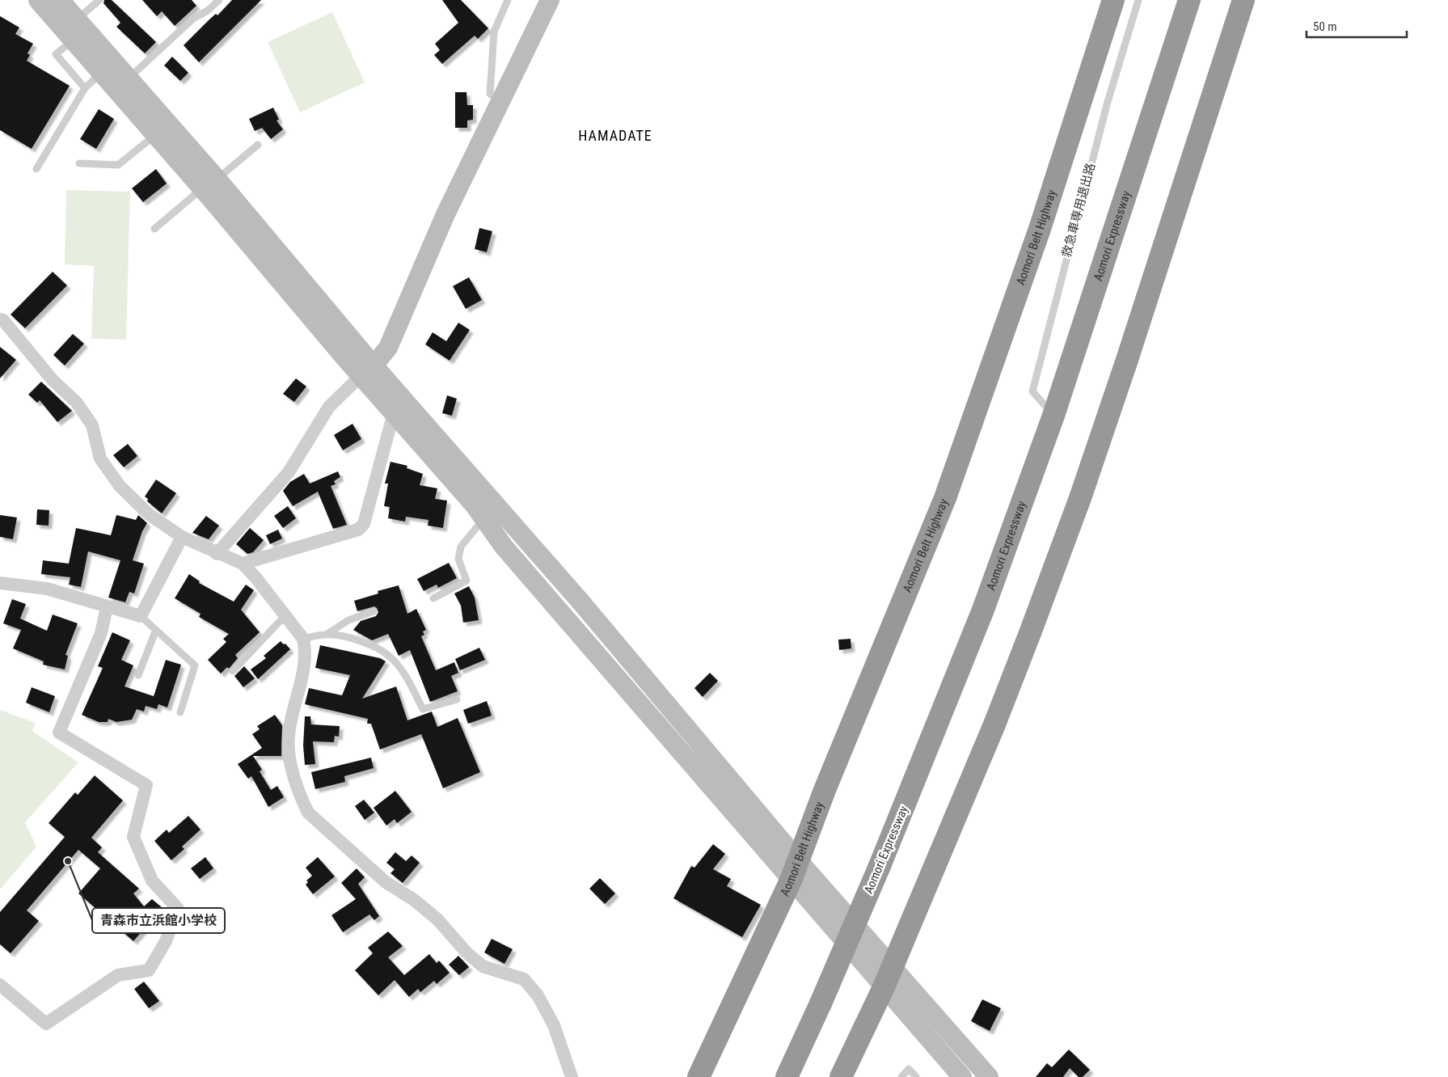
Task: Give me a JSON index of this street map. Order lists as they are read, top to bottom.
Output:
{
  "streets": {
    "highway": ["Aomori Expressway", "Aomori Belt Highway"],
    "lane": ["救急車専用退出路"]
  },
  "crossings": [
    ["救急車専用退出路", "Aomori Expressway"]
  ],
  "districts": ["HAMADATE"],
  "places": ["青森市立浜館小学校"],
  "scale_bar": "50 m"
}
